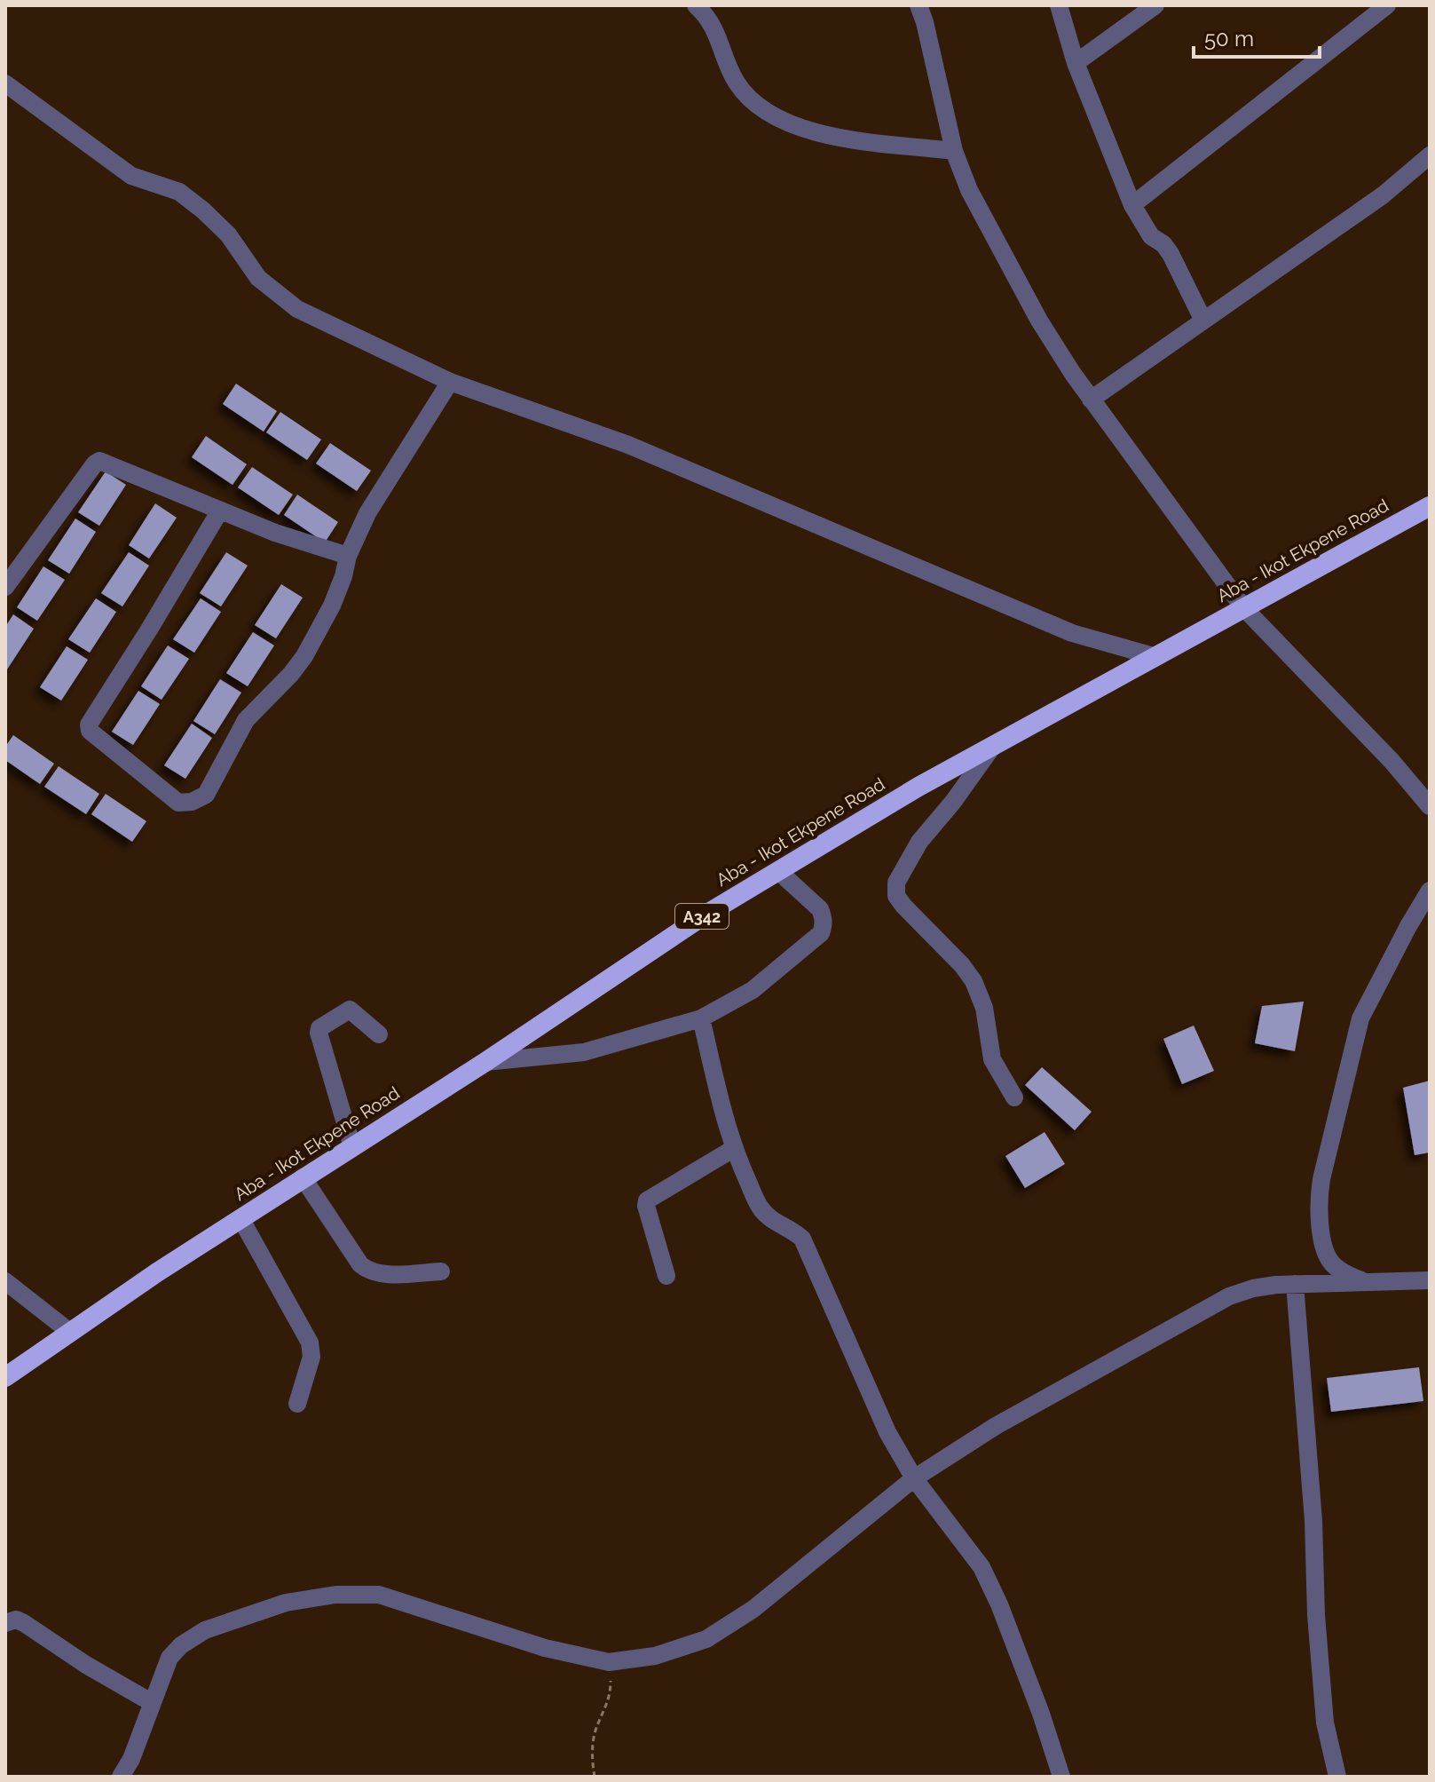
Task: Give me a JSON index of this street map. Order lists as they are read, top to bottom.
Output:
{
  "streets": {
    "highway": ["Aba - Ikot Ekpene Road", "A342"]
  },
  "scale_bar": "50 m"
}
